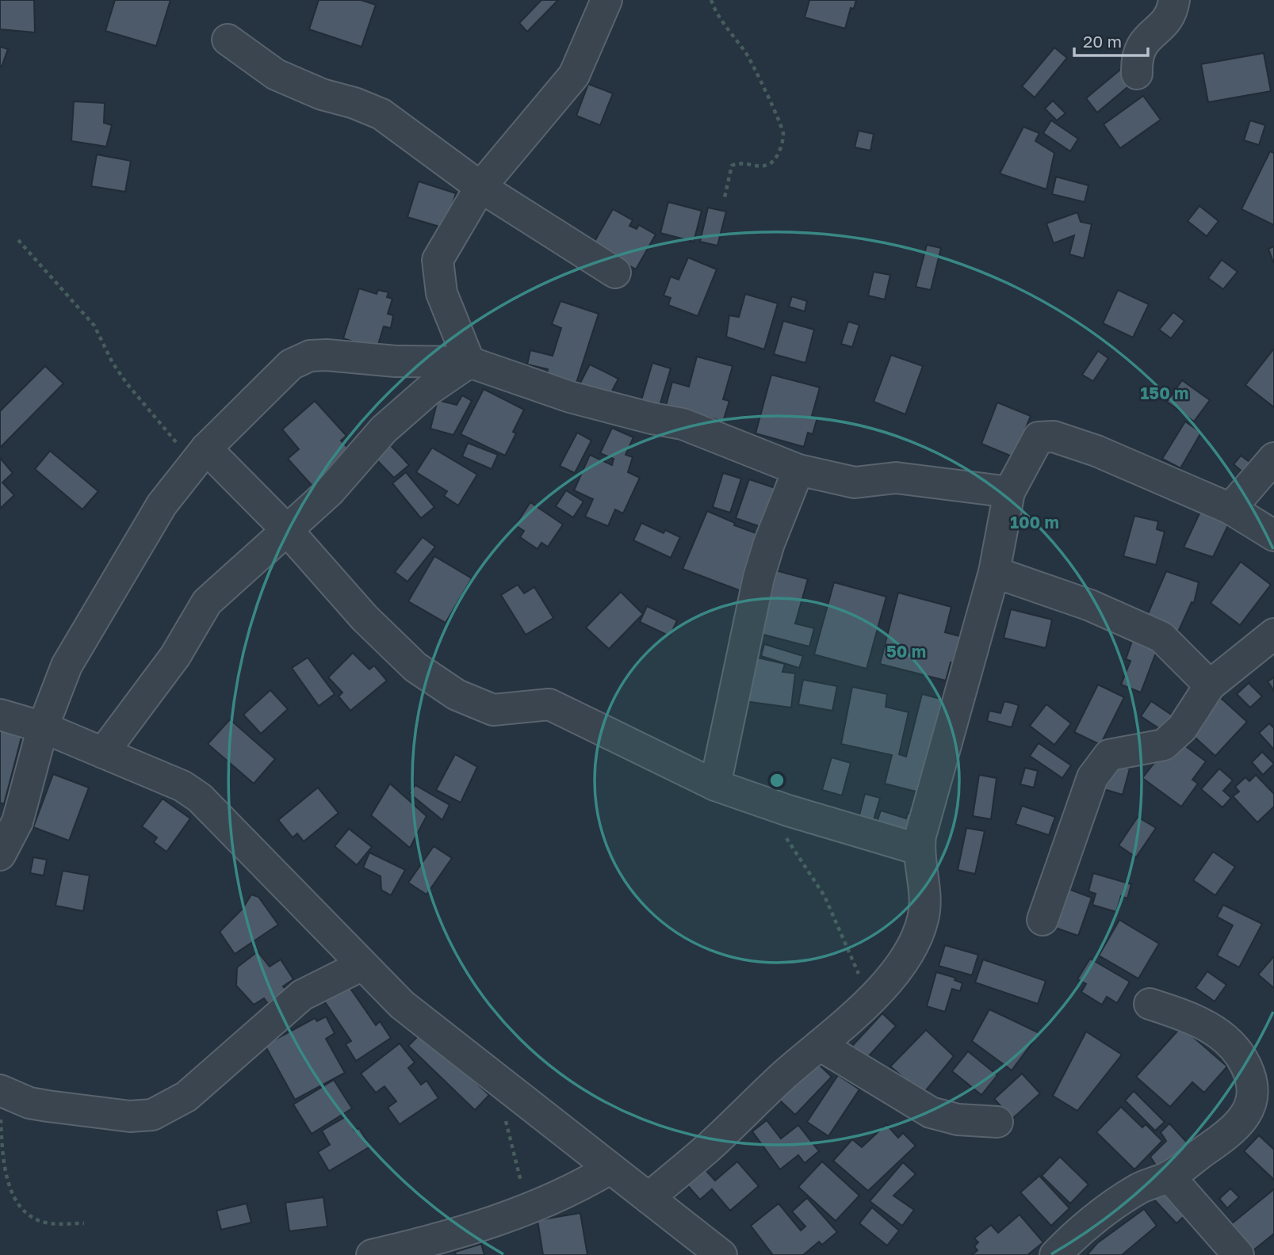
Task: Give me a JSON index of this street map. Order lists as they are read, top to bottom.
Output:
{
  "scale_bar": "20 m",
  "rings": ["150 m", "100 m", "50 m"]
}
